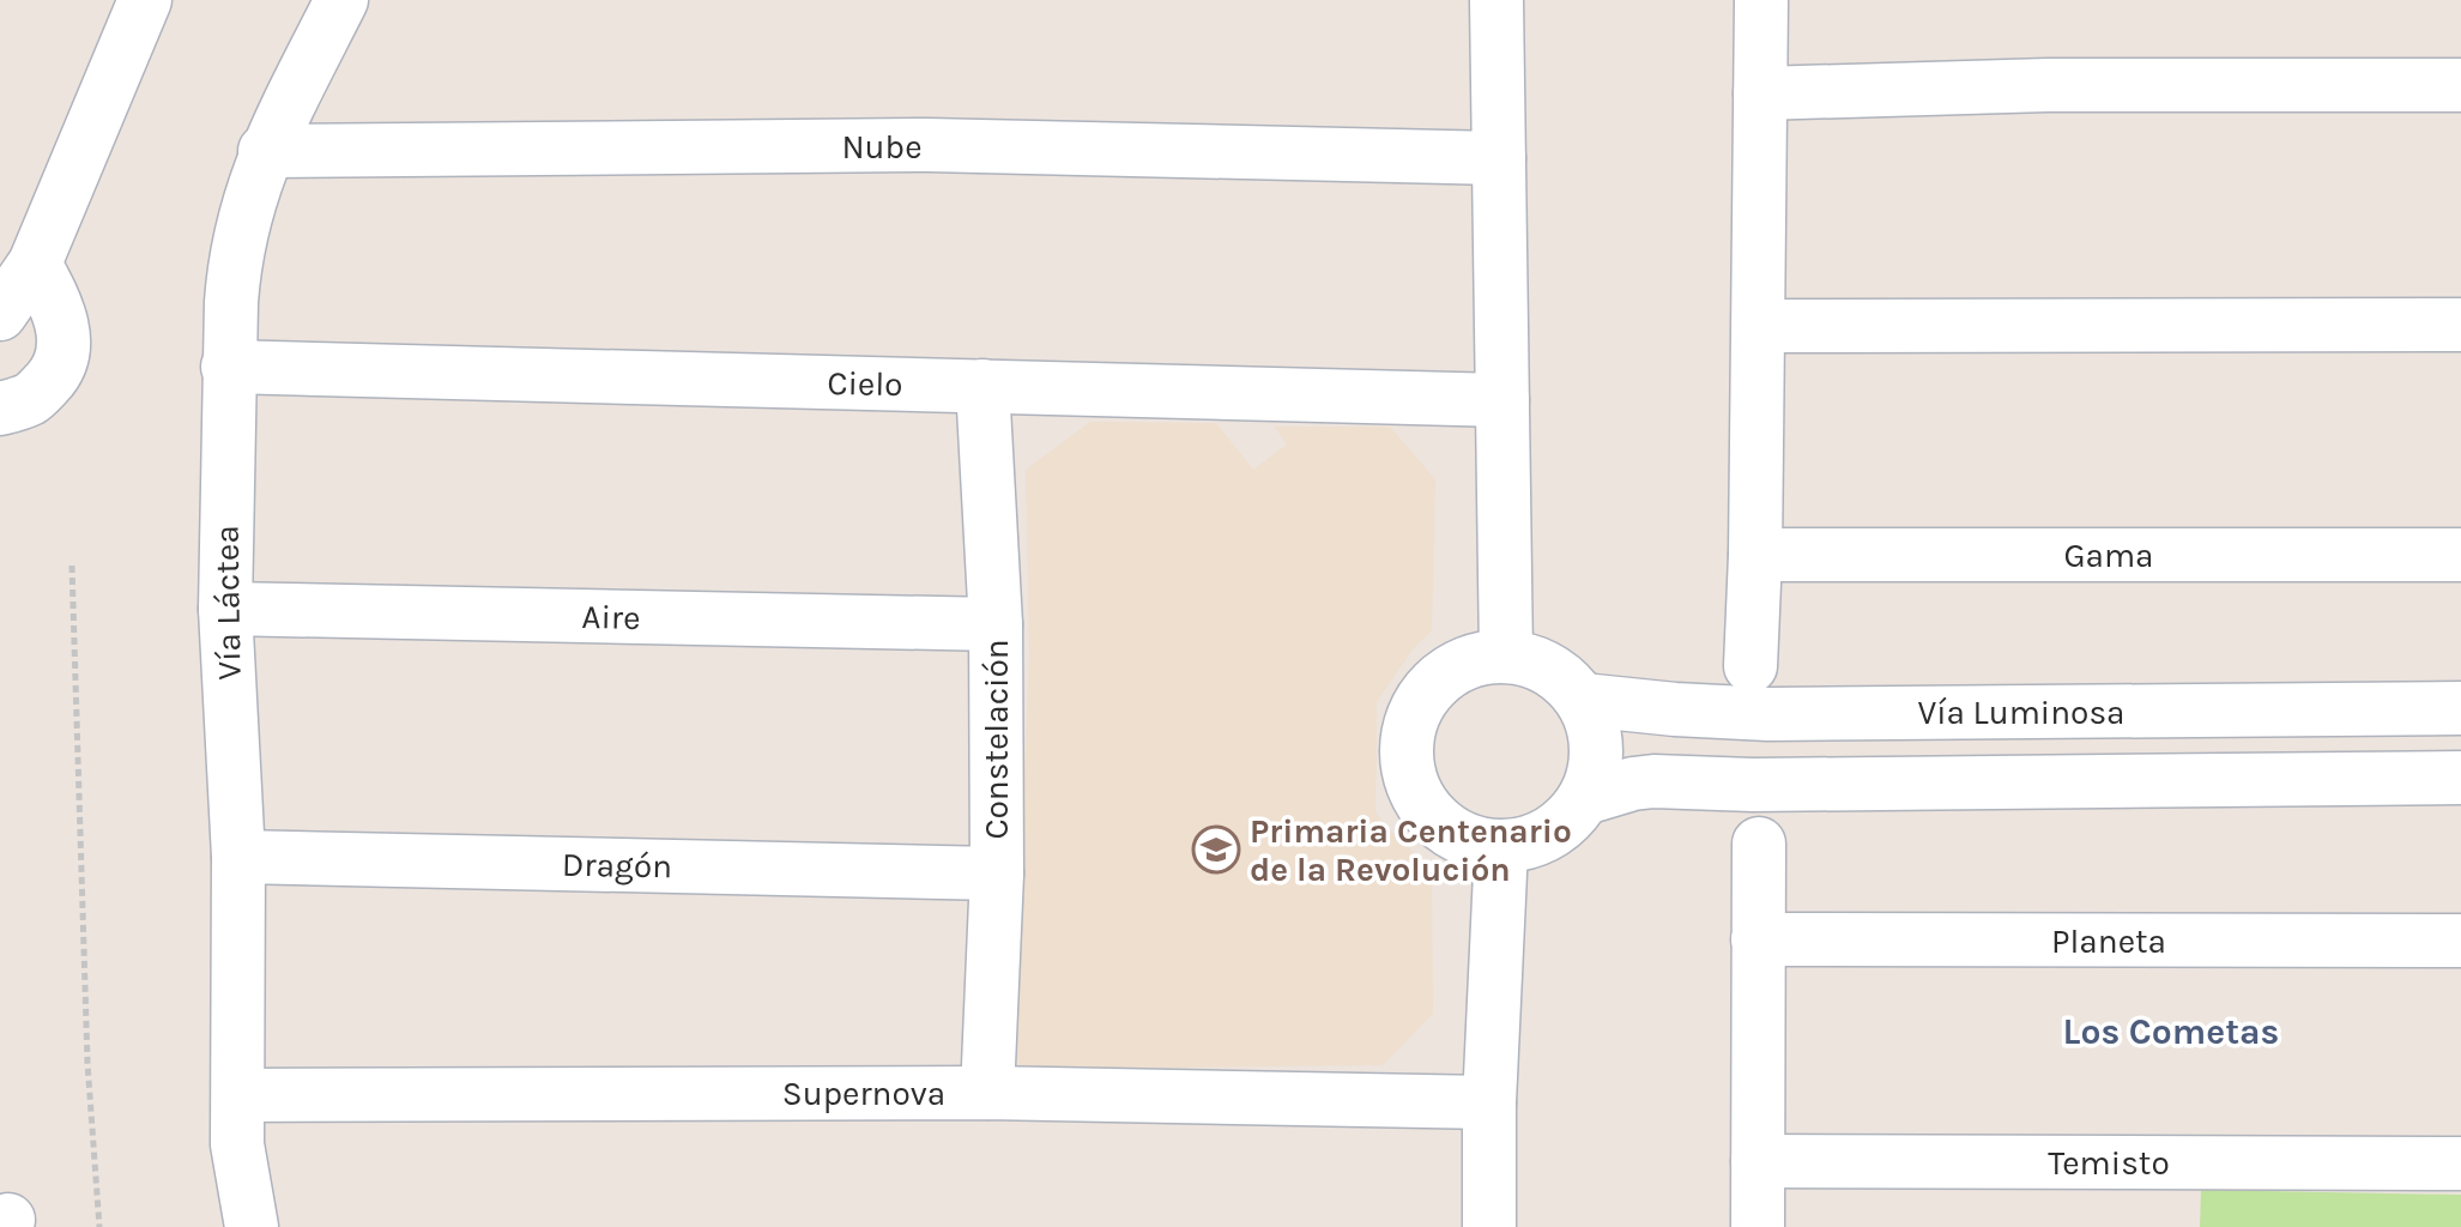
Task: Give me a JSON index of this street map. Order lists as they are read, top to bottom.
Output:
{
  "streets": {
    "street": [
      "Nube",
      "Cielo",
      "Gama",
      "Vía Láctea",
      "Aire",
      "Vía Luminosa",
      "Constelación",
      "Dragón",
      "Planeta",
      "Supernova",
      "Temisto"
    ]
  },
  "crossings": [
    ["Nube", "Vía Láctea"],
    ["Cielo", "Vía Láctea"],
    ["Cielo", "Constelación"],
    ["Vía Láctea", "Aire"],
    ["Vía Láctea", "Dragón"],
    ["Vía Láctea", "Supernova"],
    ["Aire", "Constelación"],
    ["Constelación", "Dragón"],
    ["Constelación", "Supernova"]
  ],
  "districts": ["Los Cometas"],
  "places": {
    "school or university": ["Primaria Centenario de la Revolución"]
  }
}
